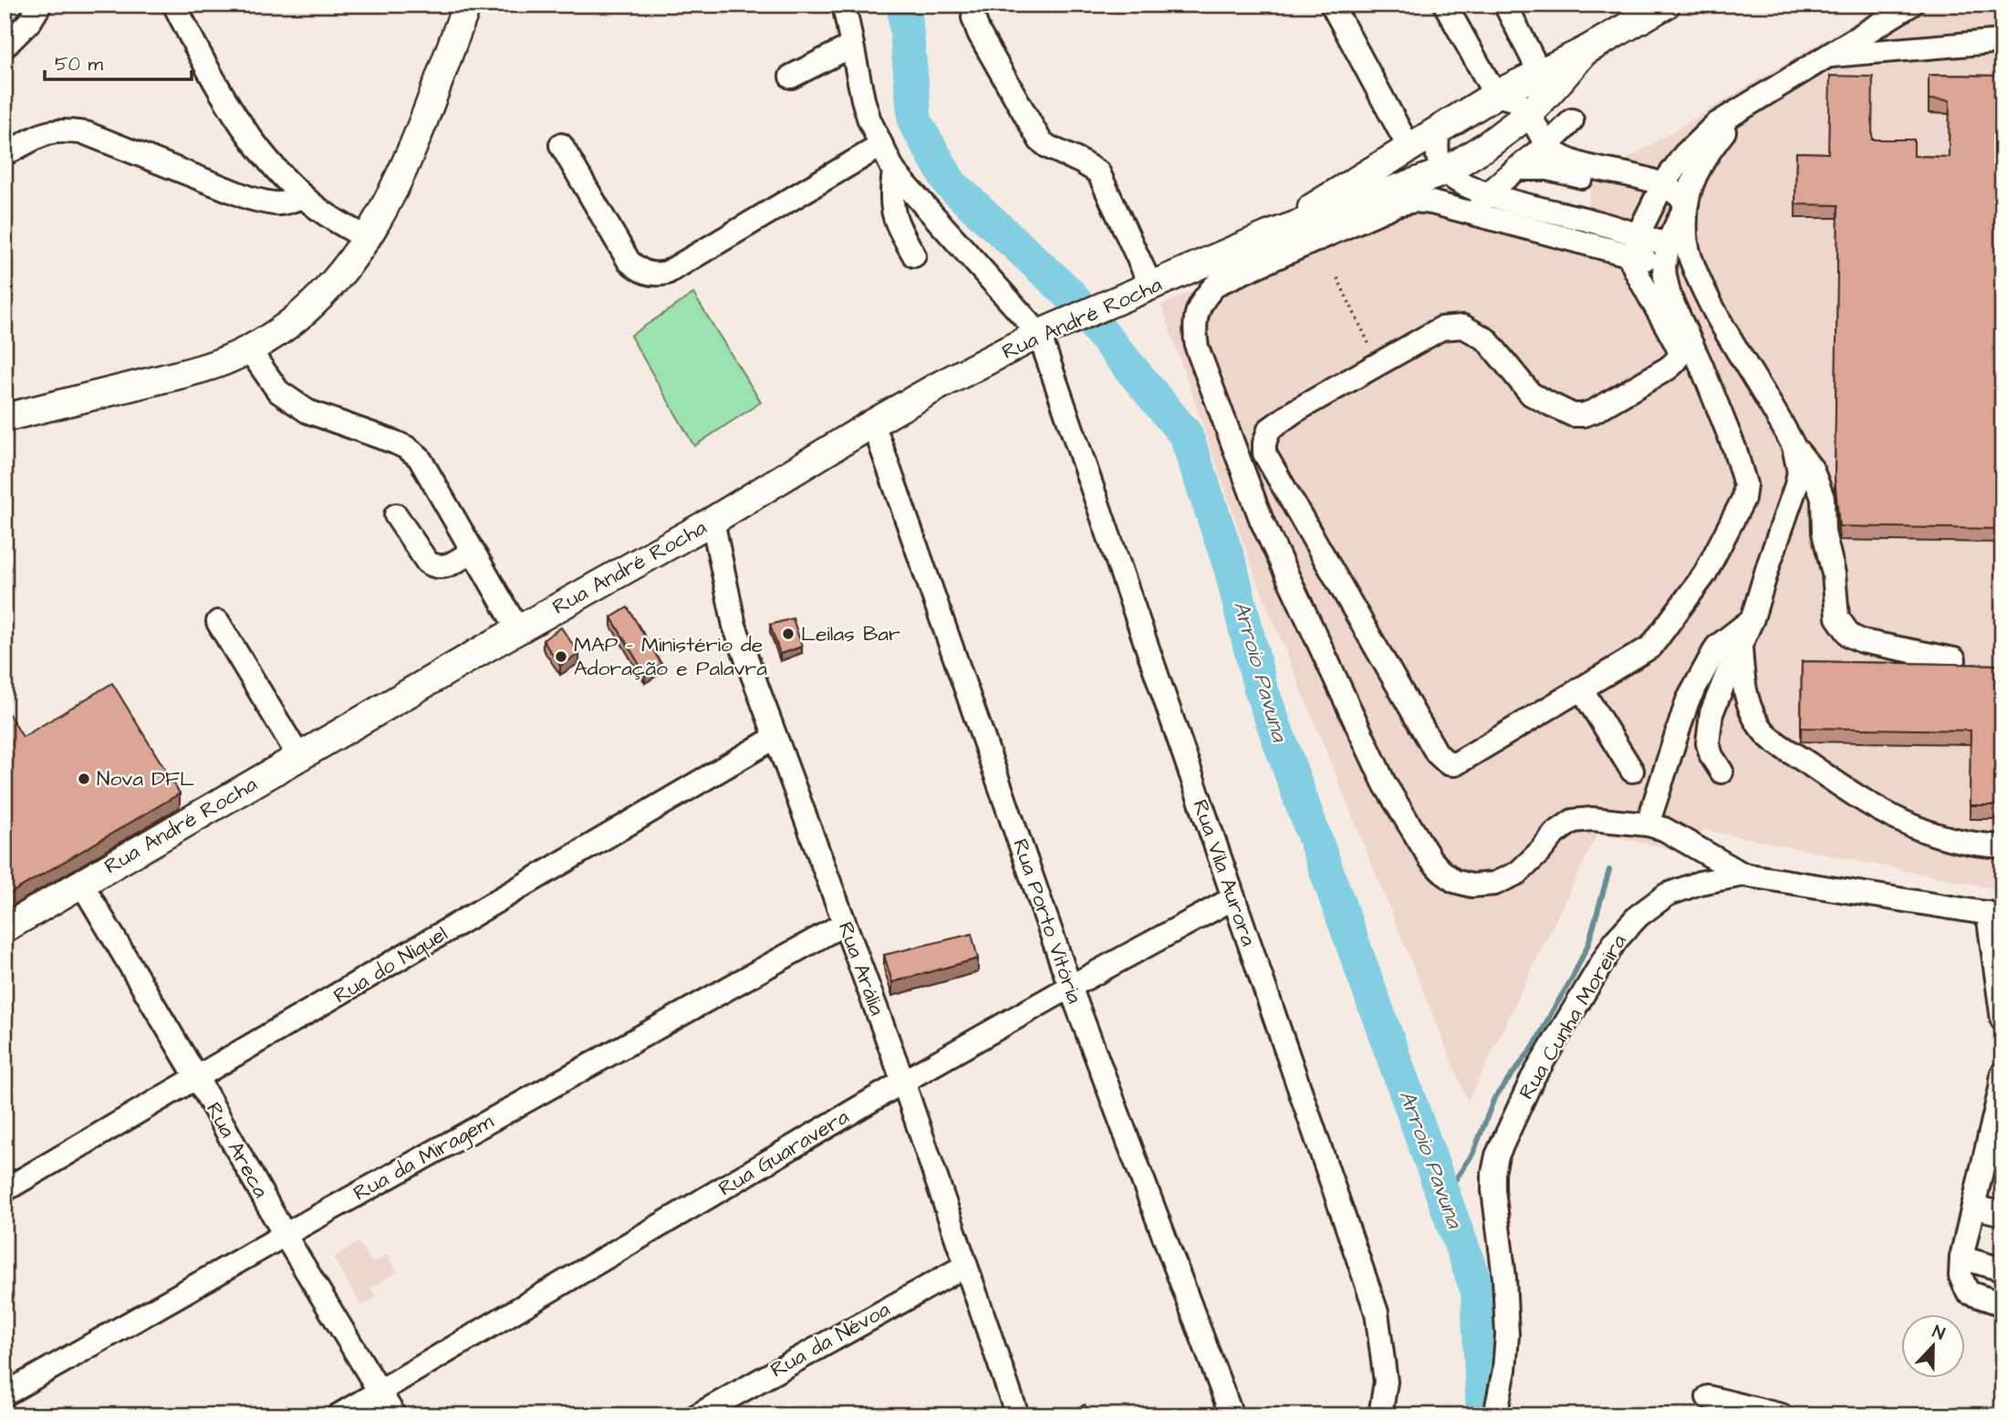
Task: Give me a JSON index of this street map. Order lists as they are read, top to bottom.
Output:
{
  "streets": {
    "main road": ["Rua André Rocha"],
    "street": [
      "Rua Vila Aurora",
      "Rua Porto Vitória",
      "Rua do Níquel",
      "Rua Arália",
      "Rua Cunha Moreira",
      "Rua Areca",
      "Rua Guaravera",
      "Rua da Miragem",
      "Rua da Névoa"
    ]
  },
  "crossings": [
    ["Rua André Rocha", "Rua Vila Aurora"],
    ["Rua André Rocha", "Rua Porto Vitória"],
    ["Rua André Rocha", "Rua Arália"],
    ["Rua André Rocha", "Rua Areca"],
    ["Rua Vila Aurora", "Rua Guaravera"],
    ["Rua Porto Vitória", "Rua Guaravera"],
    ["Rua do Níquel", "Rua Arália"],
    ["Rua do Níquel", "Rua Areca"],
    ["Rua Arália", "Rua Guaravera"],
    ["Rua Arália", "Rua da Miragem"],
    ["Rua Arália", "Rua da Névoa"],
    ["Rua Areca", "Rua Guaravera"],
    ["Rua Areca", "Rua da Miragem"]
  ],
  "water": ["Arroio Pavuna"],
  "places": ["Leilas Bar", "MAP - Ministério de Adoração e Palavra", "Nova DFL"],
  "scale_bar": "50 m",
  "north": "top"
}
